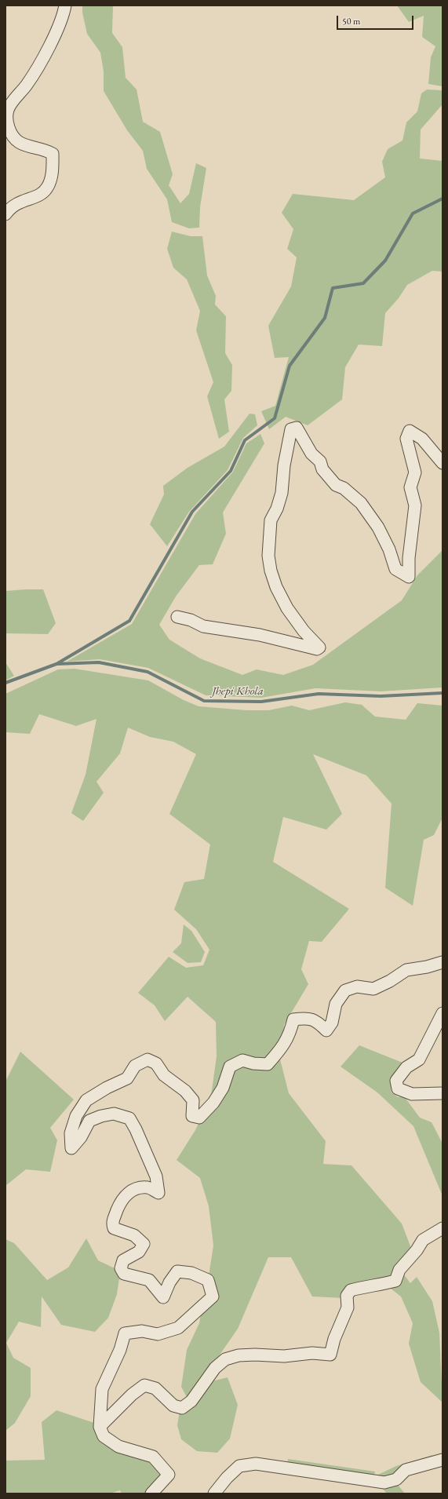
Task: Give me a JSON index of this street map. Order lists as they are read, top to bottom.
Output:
{
  "water": ["Jhepi Khola"],
  "scale_bar": "50 m"
}
